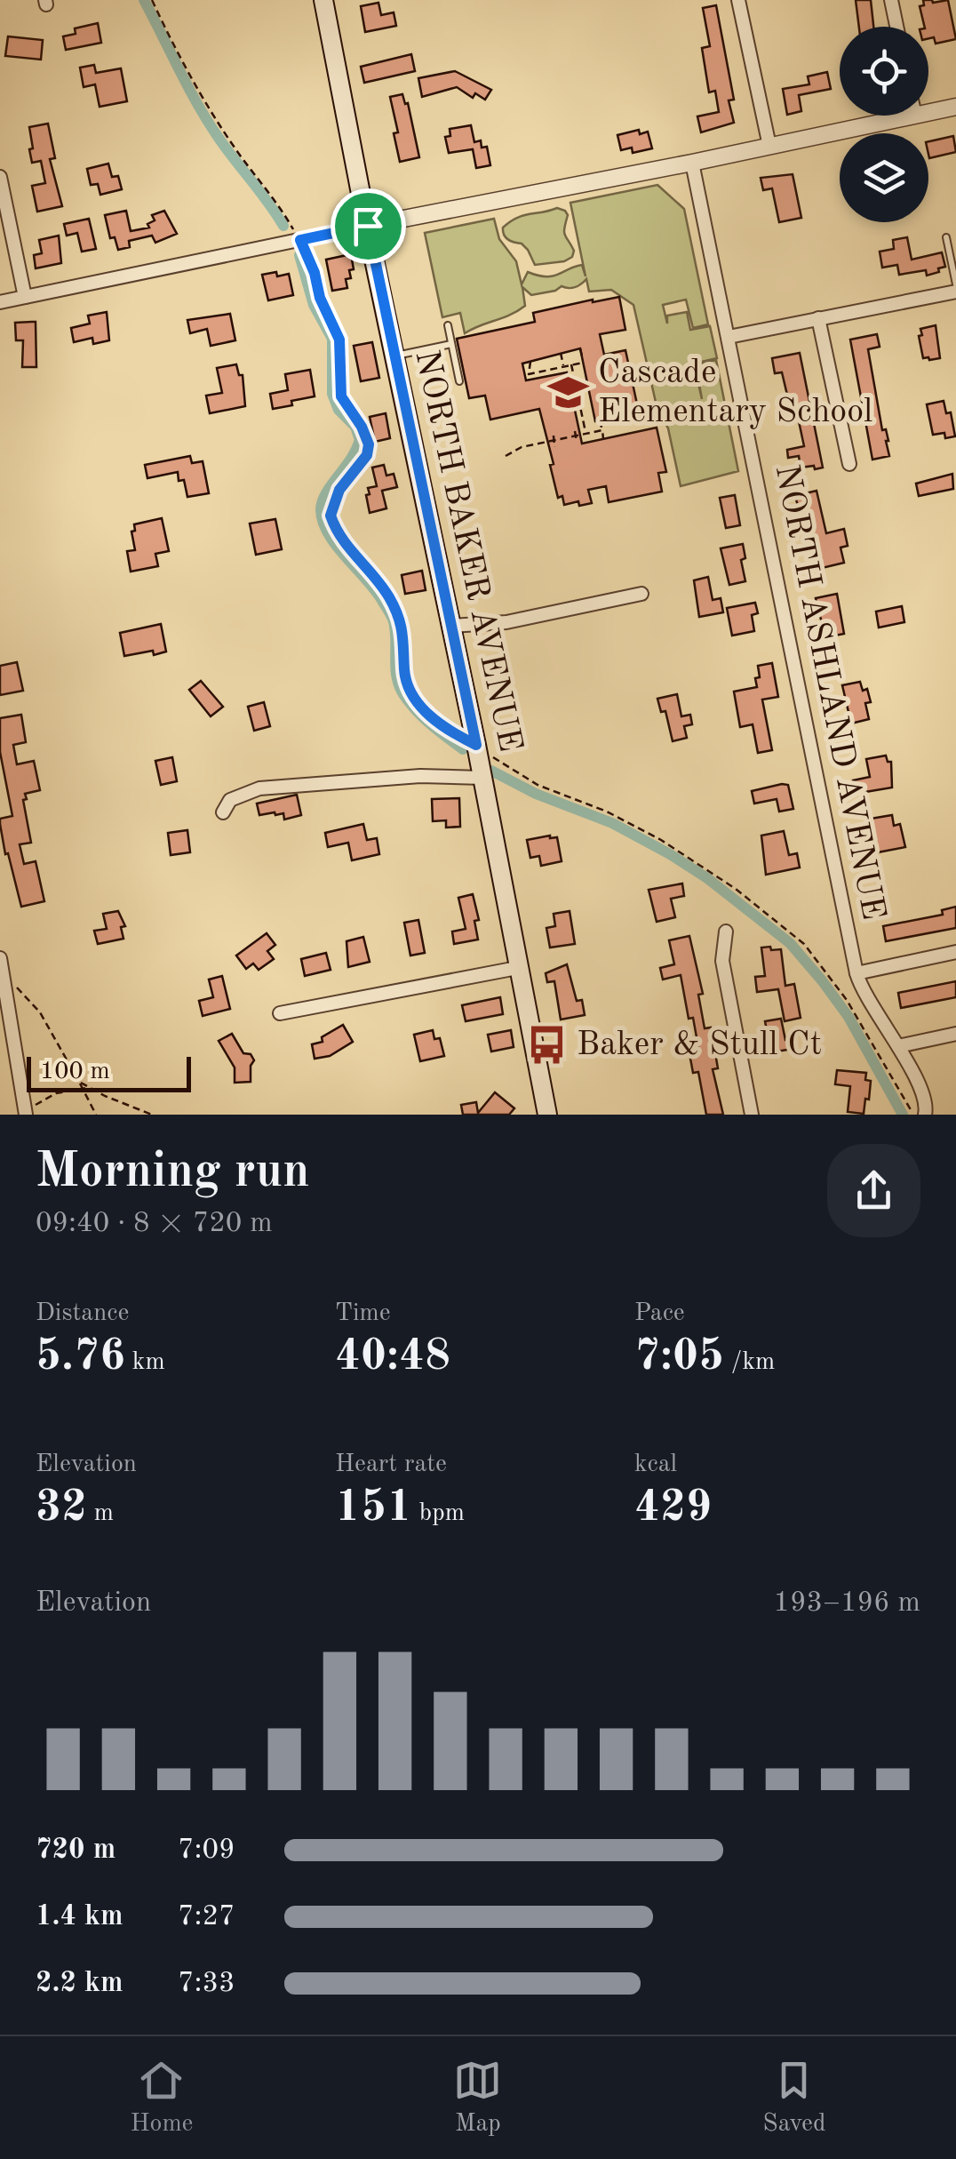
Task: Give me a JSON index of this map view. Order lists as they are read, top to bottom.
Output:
{
  "streets": {
    "main road": ["NORTH BAKER AVENUE"],
    "street": ["NORTH ASHLAND AVENUE"]
  },
  "places": {
    "school or university": ["Cascade Elementary School"],
    "bus stop": ["Baker & Stull Ct"]
  },
  "scale_bar": "100 m",
  "page": {
    "scale": "100 m",
    "heading": ["Morning run", "09:40 · 8 × 720 m"],
    "stats": [
      ["Distance", "5.76 km"],
      ["Time", "40:48"],
      ["Pace", "7:05 /km"],
      ["Elevation", "32 m"],
      ["Heart rate", "151 bpm"],
      ["kcal", "429"]
    ],
    "chart": ["Elevation", "193–196 m"],
    "list": [
      {
        "name": "720 m",
        "note": "7:09"
      },
      {
        "name": "1.4 km",
        "note": "7:27"
      },
      {
        "name": "2.2 km",
        "note": "7:33"
      }
    ],
    "tabs": ["Home", "Map", "Saved"]
  }
}
